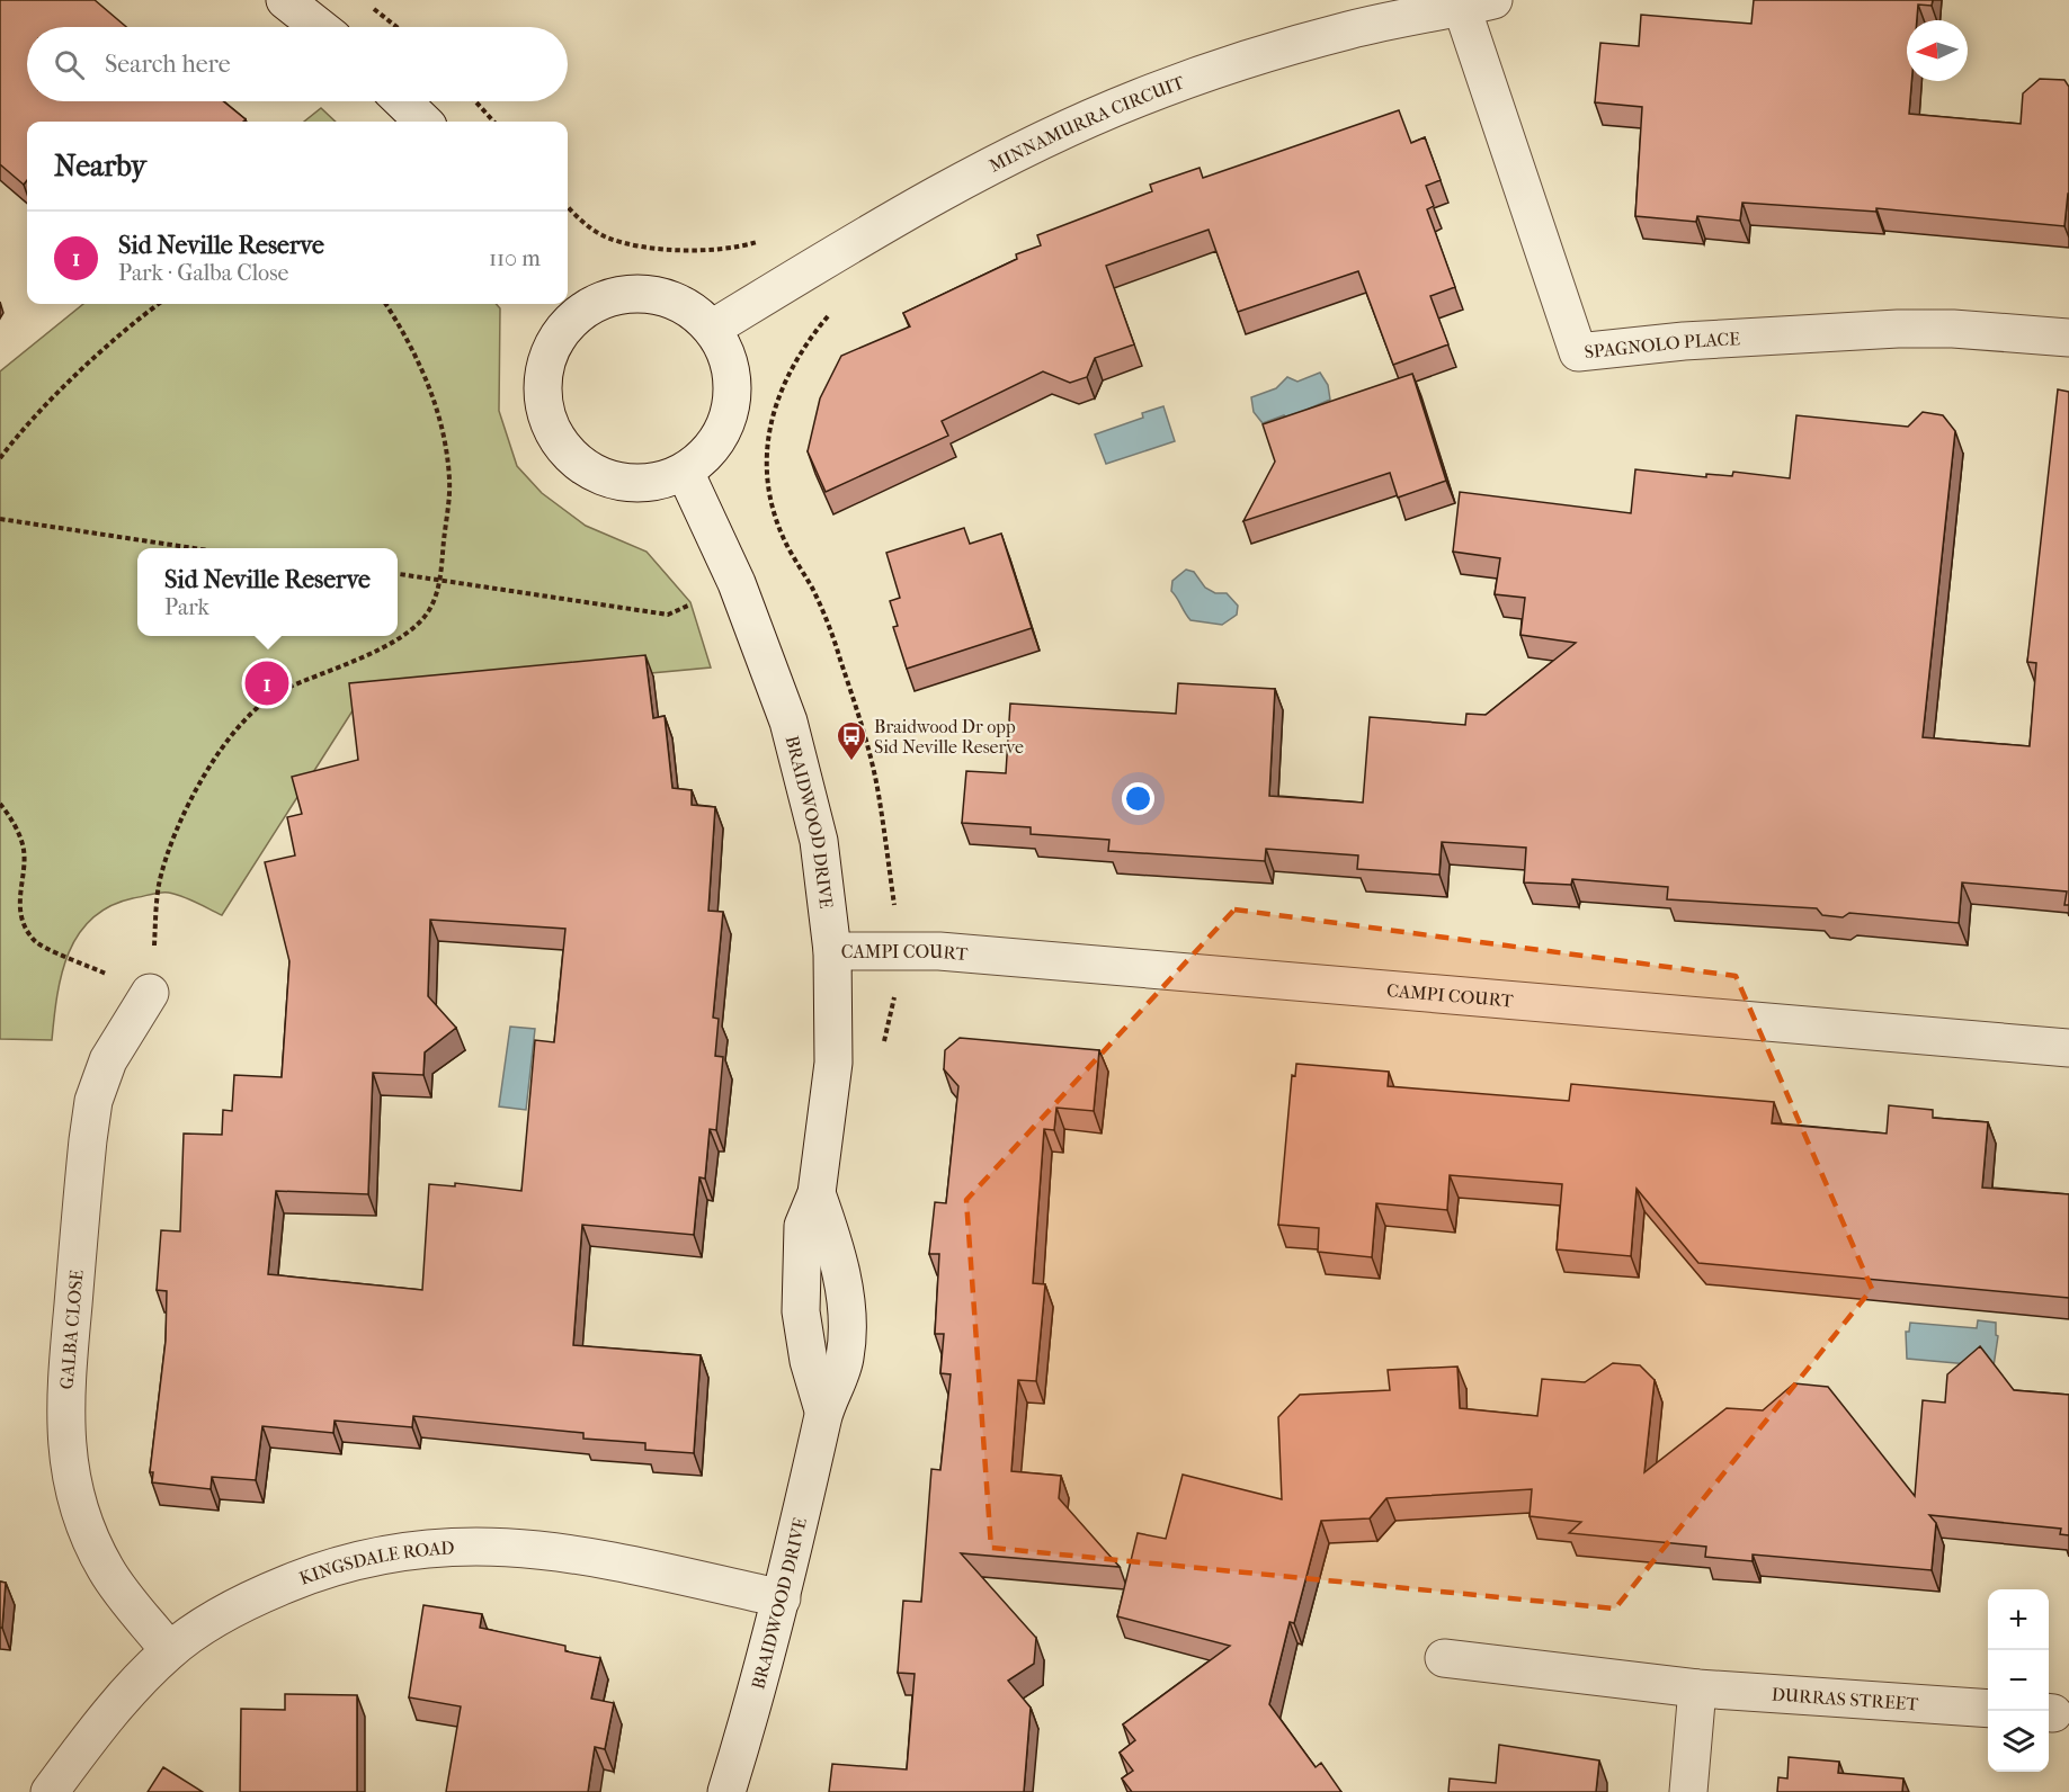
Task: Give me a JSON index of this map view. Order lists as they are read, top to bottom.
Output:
{
  "streets": {
    "street": [
      "MINNAMURRA CIRCUIT",
      "SPAGNOLO PLACE",
      "BRAIDWOOD DRIVE",
      "CAMPI COURT",
      "GALBA CLOSE",
      "KINGSDALE ROAD",
      "DURRAS STREET"
    ]
  },
  "crossings": [
    ["MINNAMURRA CIRCUIT", "SPAGNOLO PLACE"],
    ["MINNAMURRA CIRCUIT", "BRAIDWOOD DRIVE"],
    ["BRAIDWOOD DRIVE", "CAMPI COURT"],
    ["BRAIDWOOD DRIVE", "KINGSDALE ROAD"],
    ["GALBA CLOSE", "KINGSDALE ROAD"]
  ],
  "places": {
    "bus stop": ["Braidwood Dr opp Sid Neville Reserve"]
  },
  "north": "left",
  "page": {
    "search": "Search here",
    "heading": "Nearby",
    "list": [
      {
        "mark": "1",
        "name": "Sid Neville Reserve",
        "note": "Park · Galba Close",
        "value": "110 m"
      }
    ],
    "popup": ["Sid Neville Reserve", "Park"],
    "pins": "1",
    "map_buttons": ["+", "−"]
  }
}
